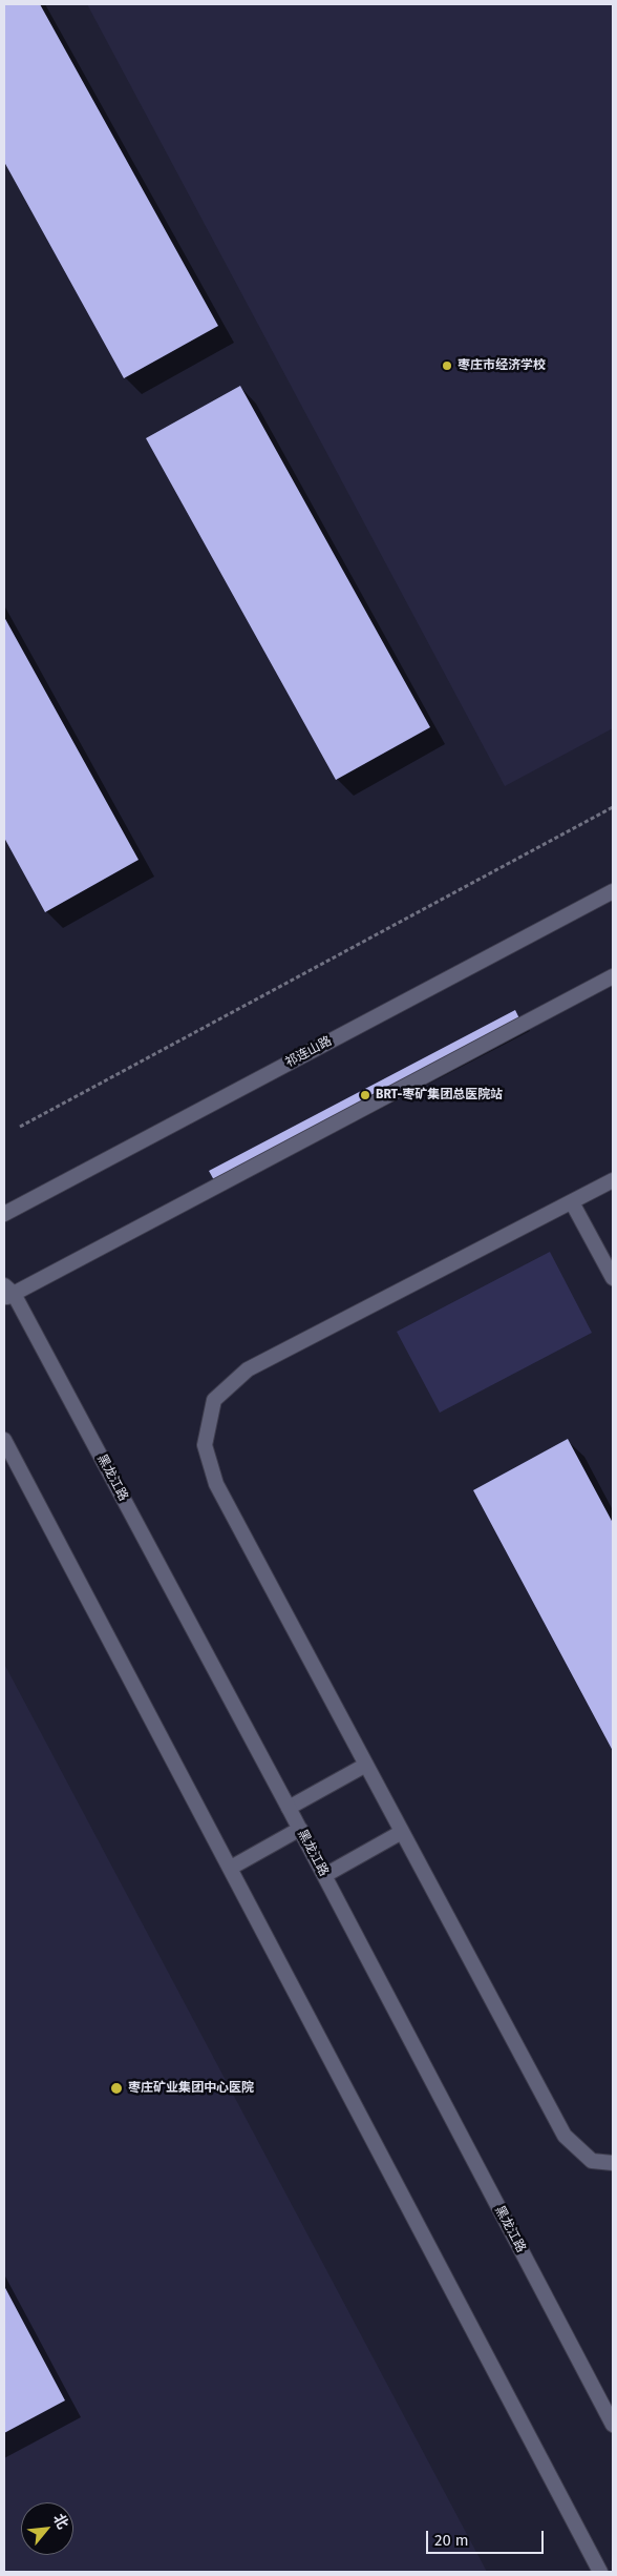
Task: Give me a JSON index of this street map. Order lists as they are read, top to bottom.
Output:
{
  "streets": {
    "main road": ["祁连山路", "黑龙江路"]
  },
  "places": ["枣庄市经济学校", "BRT-枣矿集团总医院站", "枣庄矿业集团中心医院"],
  "scale_bar": "20 m",
  "north": "top right"
}
